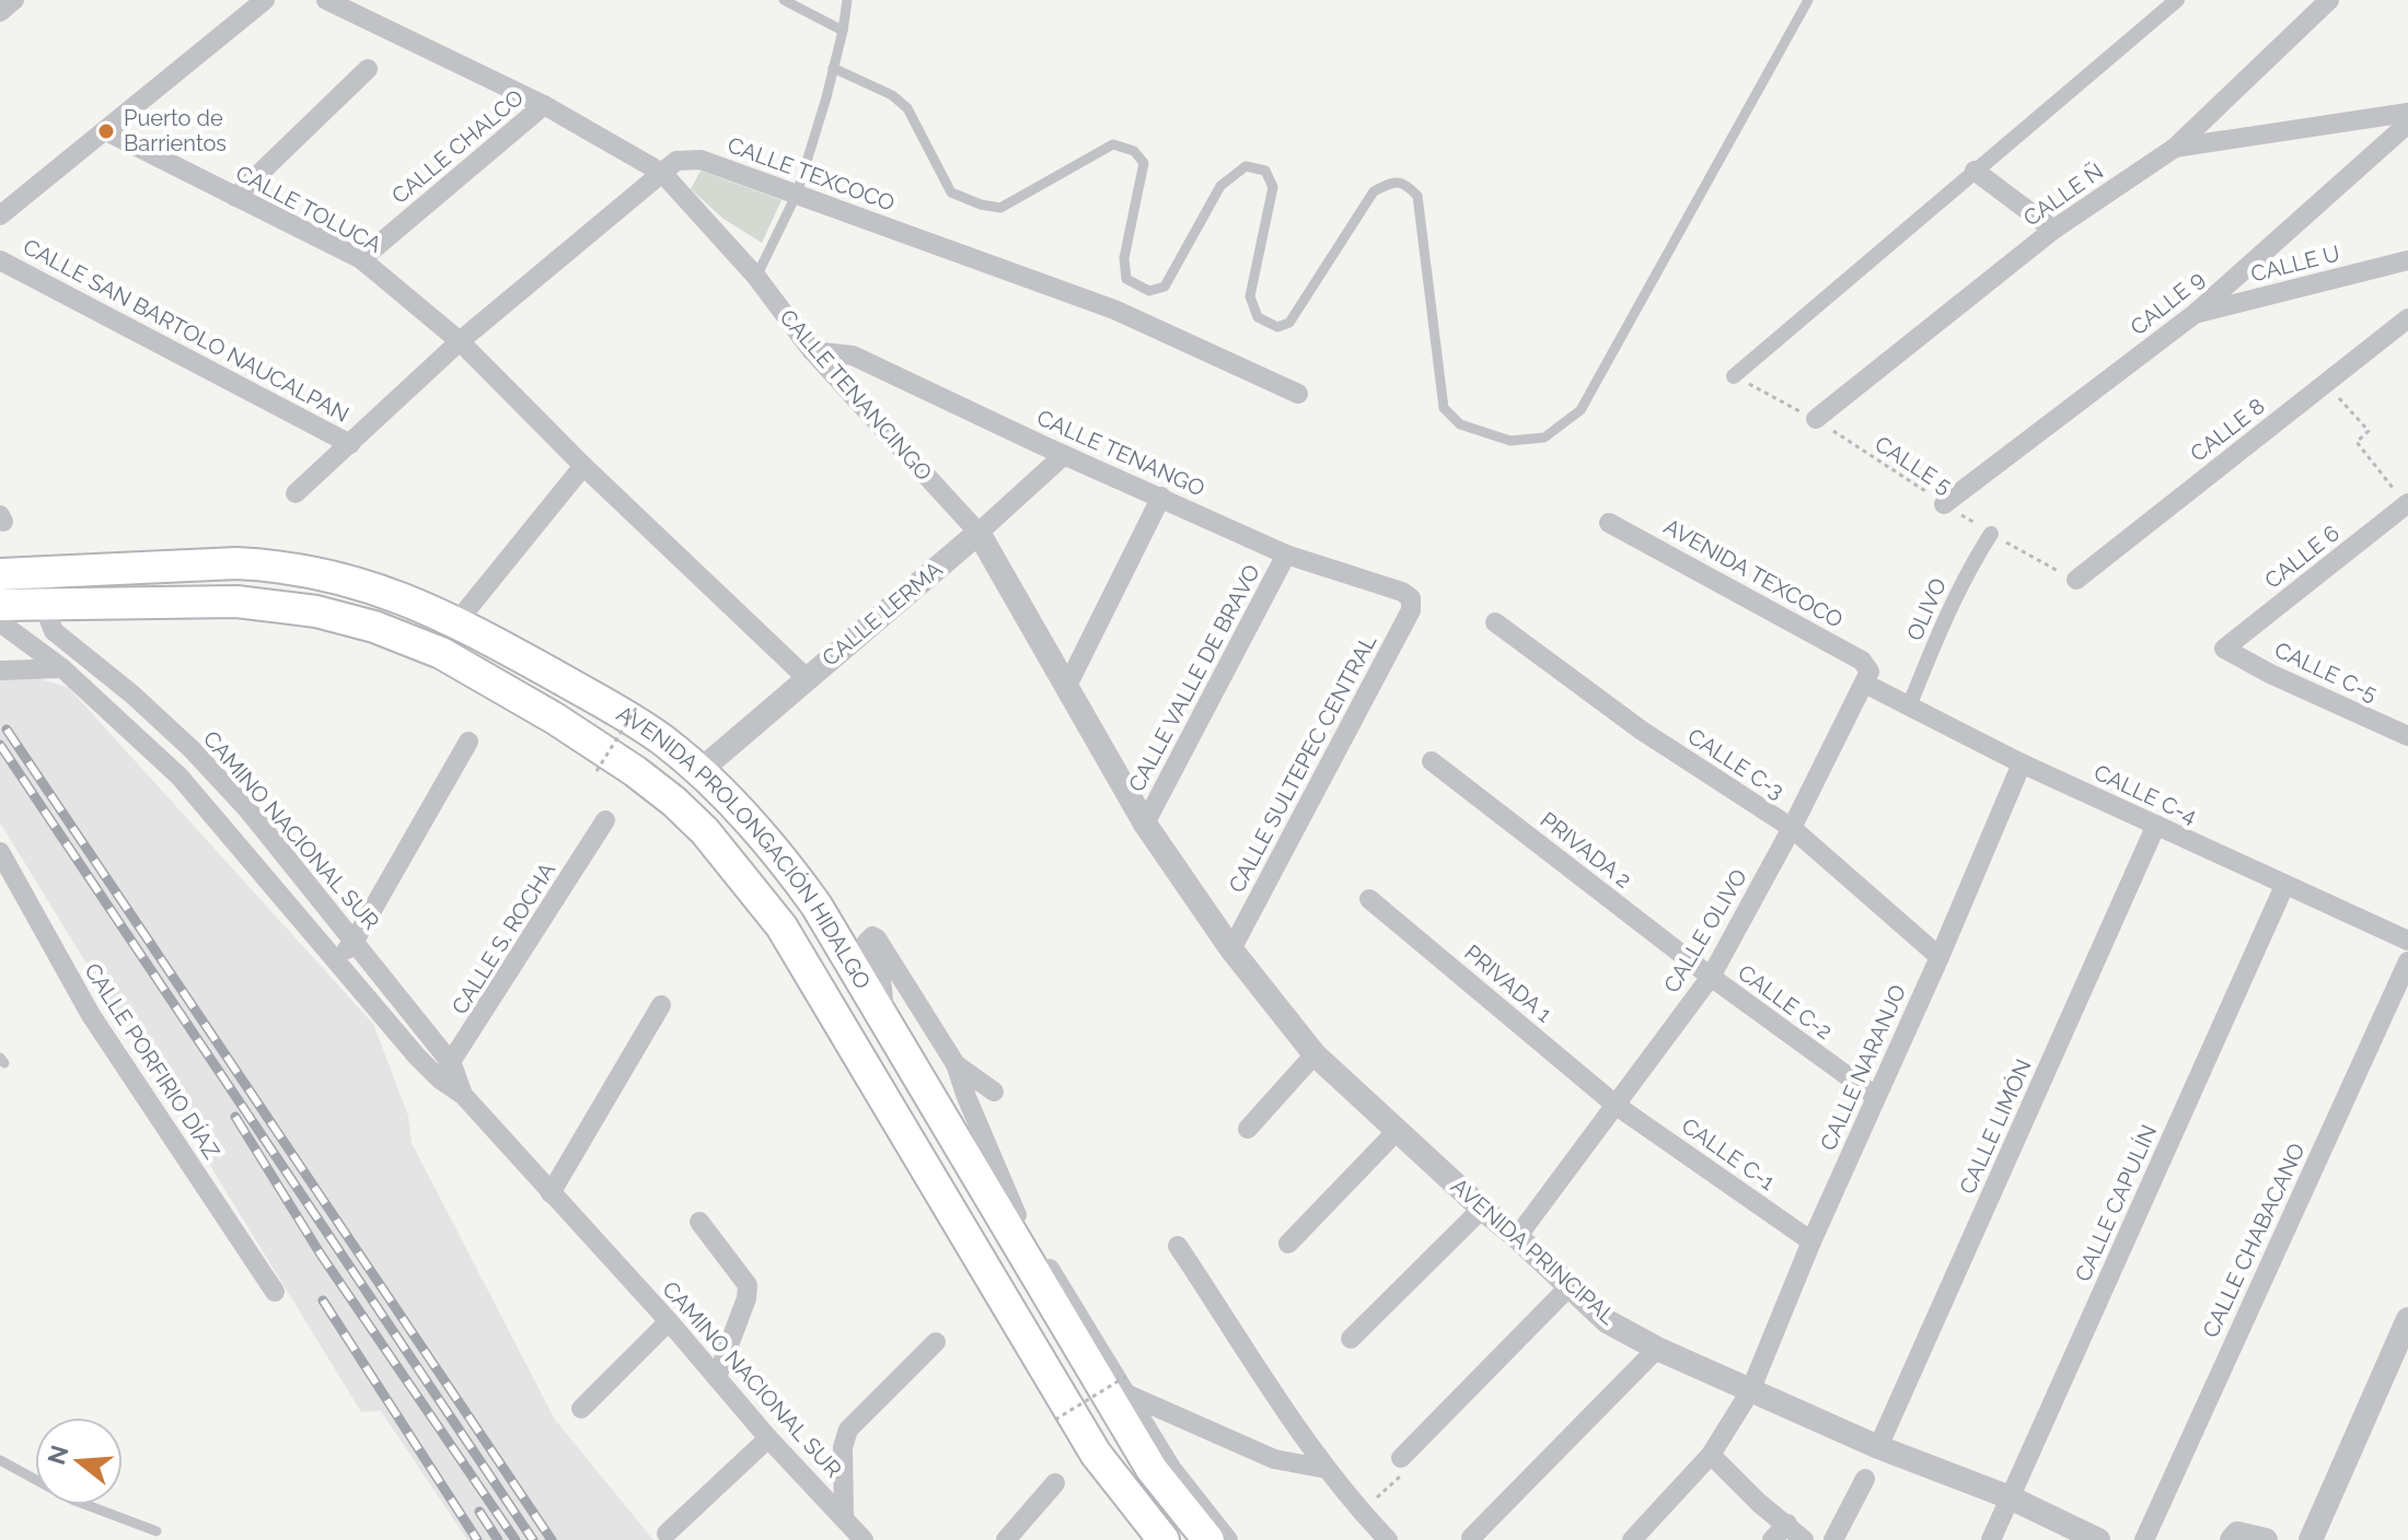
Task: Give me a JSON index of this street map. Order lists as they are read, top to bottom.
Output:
{
  "streets": {
    "highway": ["AVENIDA PROLONGACIÓN HIDALGO"],
    "street": [
      "CALLE CHALCO",
      "CALLE TEXCOCO",
      "CALLE Ñ",
      "CALLE TOLUCA",
      "CALLE U",
      "CALLE 9",
      "CALLE SAN BARTOLO NAUCALPAN",
      "CALLE TENANCINGO",
      "CALLE 8",
      "CALLE TENANGO",
      "CALLE 6",
      "AVENIDA TEXCOCO",
      "OLIVO",
      "CALLE LERMA",
      "CALLE C-5",
      "CALLE VALLE DE BRAVO",
      "CALLE SULTEPEC CENTRAL",
      "CALLE C-3",
      "CALLE C-4",
      "CAMINO NACIONAL SUR",
      "PRIVADA 2",
      "CALLE OLIVO",
      "CALLE S. ROCHA",
      "PRIVADA 1",
      "CALLE C-2",
      "CALLE PORFIRIO DÍAZ",
      "CALLE NARANJO",
      "CALLE LIMÓN",
      "CALLE C-1",
      "CALLE CAPULÍN",
      "CALLE CHABACANO",
      "AVENIDA PRINCIPAL"
    ],
    "path": ["CALLE 5"]
  },
  "crossings": [
    ["CALLE CHALCO", "CALLE TOLUCA"],
    ["CALLE CHALCO", "CALLE TENANCINGO"],
    ["CALLE TEXCOCO", "CALLE TOLUCA"],
    ["CALLE TEXCOCO", "CALLE SAN BARTOLO NAUCALPAN"],
    ["CALLE TEXCOCO", "CALLE TENANCINGO"],
    ["CALLE Ñ", "CALLE 5"],
    ["CALLE TOLUCA", "CALLE LERMA"],
    ["CALLE U", "CALLE 9"],
    ["CALLE 9", "CALLE 5"],
    ["CALLE TENANCINGO", "CALLE TENANGO"],
    ["CALLE TENANCINGO", "CALLE LERMA"],
    ["CALLE TENANCINGO", "CALLE VALLE DE BRAVO"],
    ["CALLE TENANCINGO", "CALLE SULTEPEC CENTRAL"],
    ["CALLE TENANCINGO", "AVENIDA PRINCIPAL"],
    ["CALLE 8", "CALLE 5"],
    ["CALLE TENANGO", "CALLE LERMA"],
    ["CALLE TENANGO", "CALLE VALLE DE BRAVO"],
    ["CALLE TENANGO", "CALLE SULTEPEC CENTRAL"],
    ["CALLE 5", "OLIVO"],
    ["CALLE 6", "CALLE C-5"],
    ["AVENIDA TEXCOCO", "CALLE C-4"],
    ["AVENIDA TEXCOCO", "CALLE OLIVO"],
    ["OLIVO", "CALLE C-4"],
    ["CALLE LERMA", "AVENIDA PROLONGACIÓN HIDALGO"],
    ["CALLE SULTEPEC CENTRAL", "AVENIDA PRINCIPAL"],
    ["CALLE C-3", "CALLE OLIVO"],
    ["CALLE C-3", "CALLE NARANJO"],
    ["CALLE C-4", "CALLE OLIVO"],
    ["CALLE C-4", "CALLE NARANJO"],
    ["CALLE C-4", "CALLE LIMÓN"],
    ["CALLE C-4", "CALLE CAPULÍN"],
    ["CAMINO NACIONAL SUR", "AVENIDA PROLONGACIÓN HIDALGO"],
    ["CAMINO NACIONAL SUR", "CALLE S. ROCHA"],
    ["PRIVADA 2", "CALLE OLIVO"],
    ["PRIVADA 2", "CALLE C-2"],
    ["CALLE OLIVO", "PRIVADA 1"],
    ["CALLE OLIVO", "CALLE C-2"],
    ["CALLE OLIVO", "CALLE C-1"],
    ["CALLE OLIVO", "AVENIDA PRINCIPAL"],
    ["PRIVADA 1", "CALLE C-1"],
    ["CALLE C-2", "CALLE NARANJO"],
    ["CALLE NARANJO", "CALLE C-1"],
    ["CALLE NARANJO", "AVENIDA PRINCIPAL"],
    ["CALLE LIMÓN", "AVENIDA PRINCIPAL"],
    ["CALLE CAPULÍN", "AVENIDA PRINCIPAL"]
  ],
  "places": ["Puerto de Barrientos"],
  "north": "left"
}
